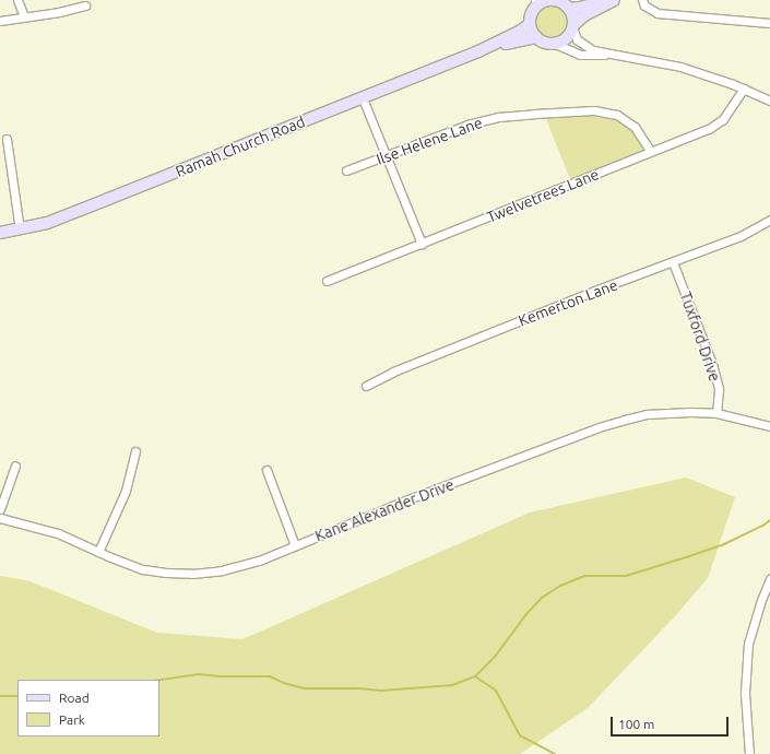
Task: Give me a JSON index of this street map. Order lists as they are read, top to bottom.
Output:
{
  "streets": {
    "main road": ["Ramah Church Road"],
    "street": [
      "Ilse Helene Lane",
      "Twelvetrees Lane",
      "Kemerton Lane",
      "Tuxford Drive",
      "Kane Alexander Drive"
    ]
  },
  "crossings": [
    ["Ilse Helene Lane", "Twelvetrees Lane"],
    ["Kemerton Lane", "Tuxford Drive"],
    ["Tuxford Drive", "Kane Alexander Drive"]
  ],
  "legend": ["Road", "Park"],
  "scale_bar": "100 m"
}
